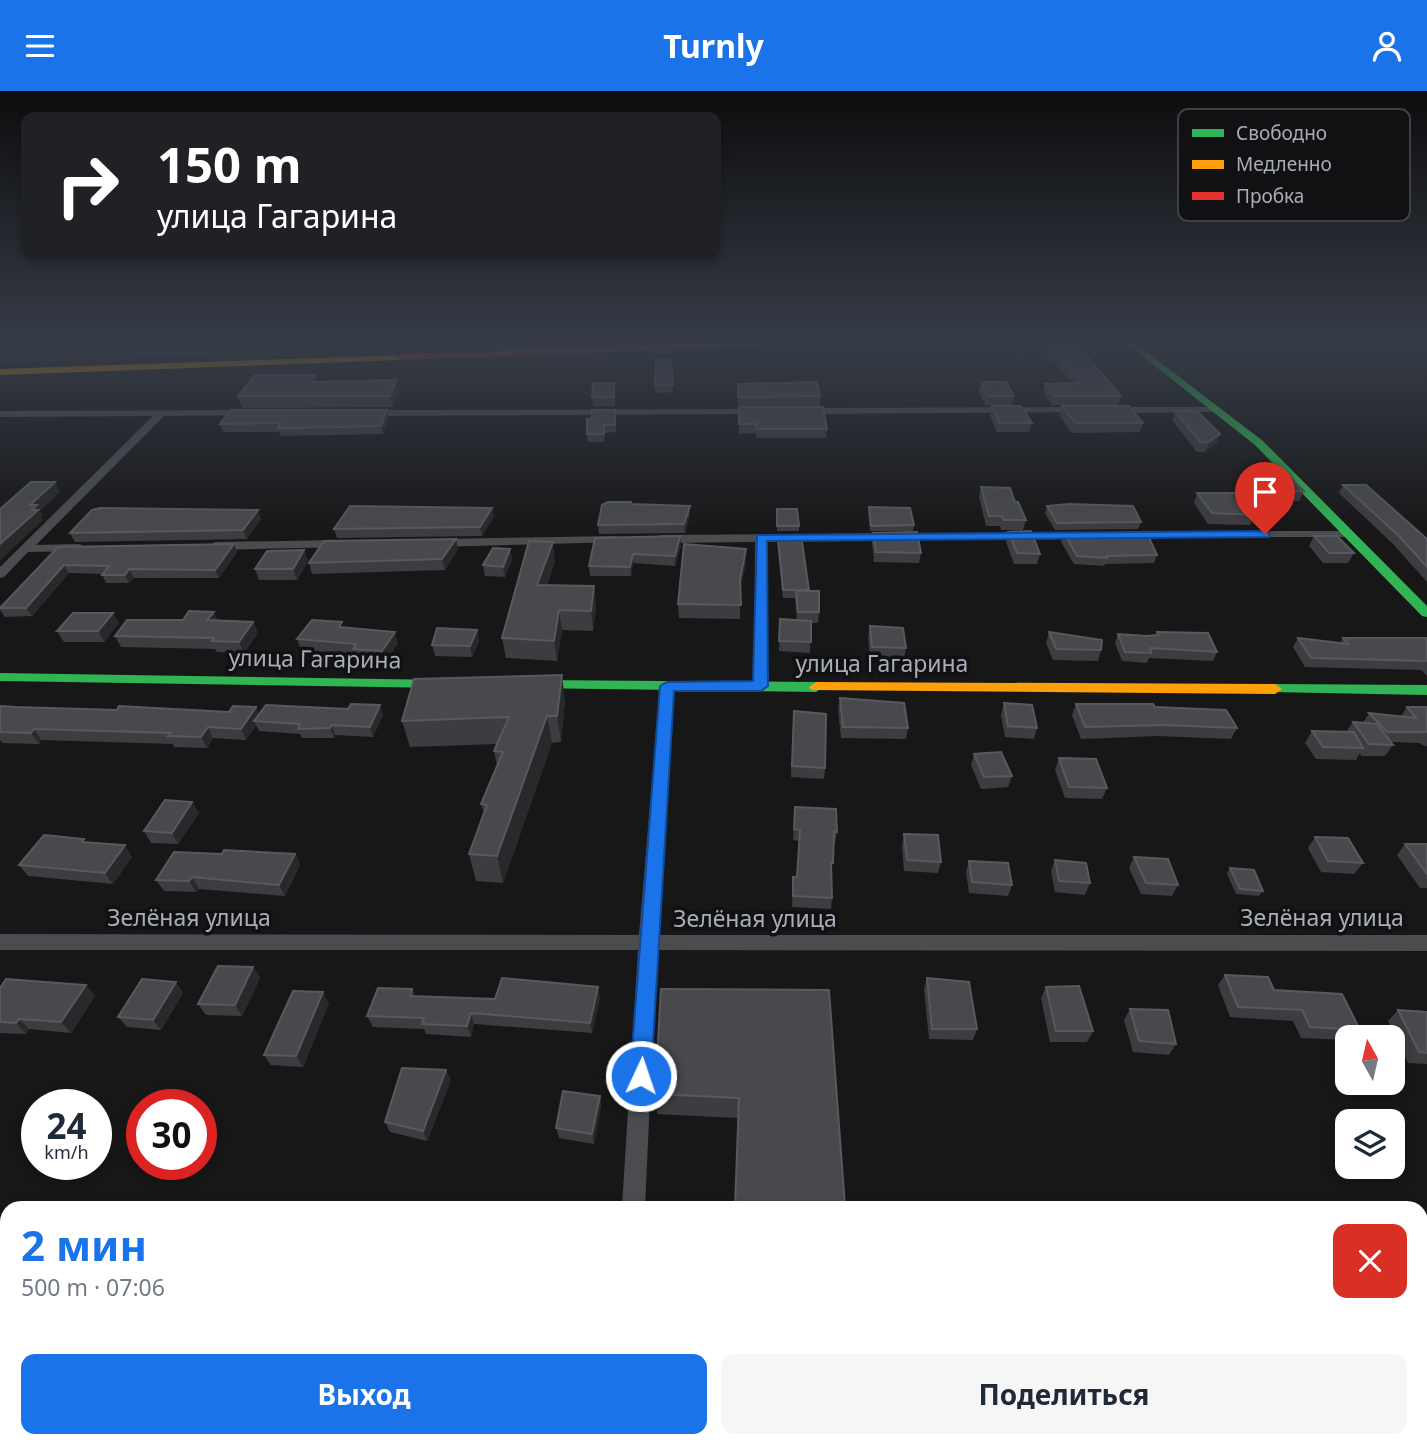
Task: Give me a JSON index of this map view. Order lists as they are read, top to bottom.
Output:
{
  "streets": {
    "street": ["улица Гагарина", "Зелёная улица"]
  },
  "legend": ["Свободно", "Медленно", "Пробка"],
  "north": "top",
  "page": {
    "header": "Turnly",
    "turn": ["150 m", "улица Гагарина"],
    "speed": "24 km/h",
    "limit": "30",
    "heading": ["2 мин", "500 m · 07:06"],
    "buttons": ["Выход", "Поделиться"]
  }
}
